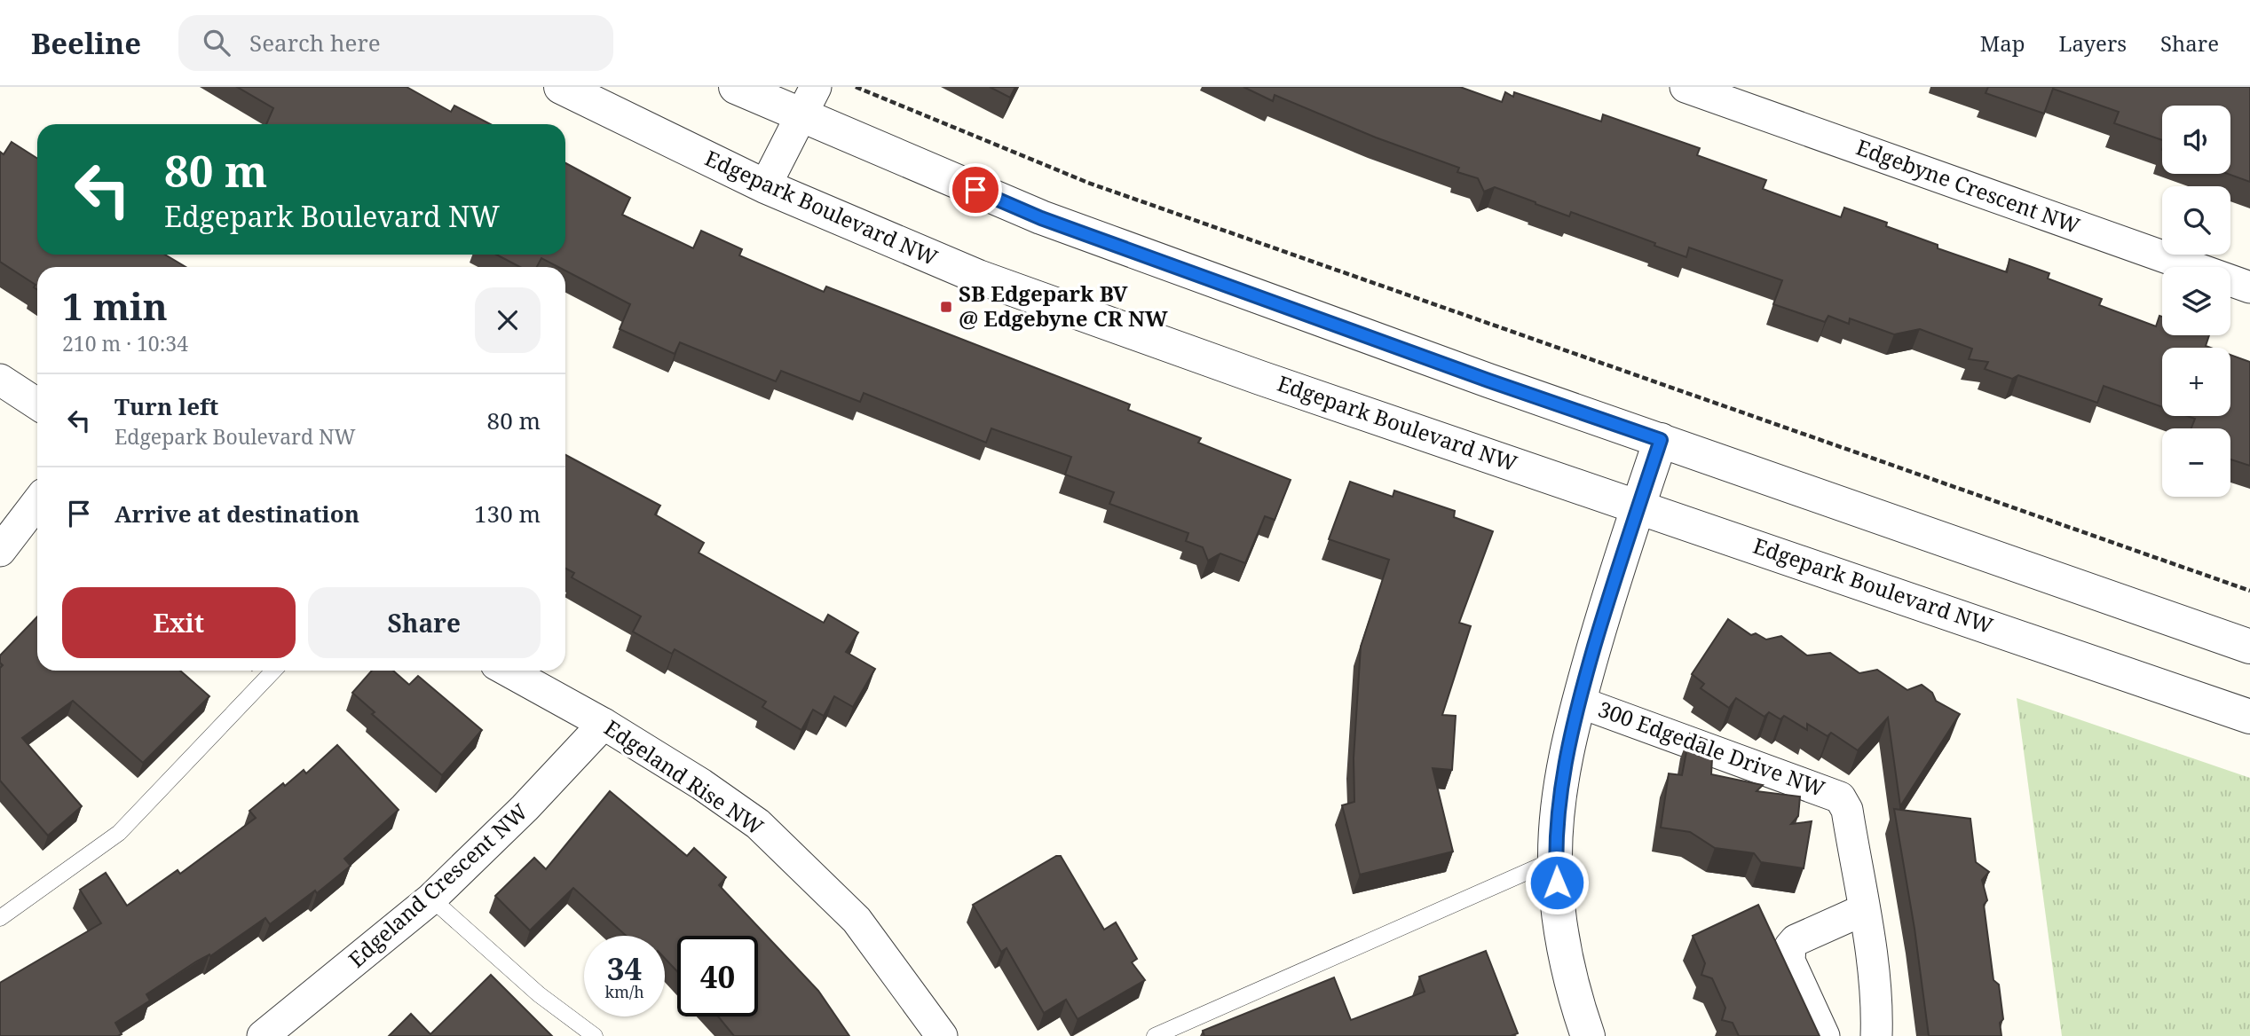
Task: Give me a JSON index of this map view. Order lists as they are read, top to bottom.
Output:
{
  "streets": {
    "street": [
      "Edgebyne Crescent NW",
      "Edgepark Boulevard NW",
      "300 Edgedale Drive NW",
      "Edgeland Rise NW",
      "Edgeland Crescent NW"
    ]
  },
  "crossings": [
    ["Edgeland Rise NW", "Edgeland Crescent NW"]
  ],
  "places": {
    "transit": ["SB Edgepark BV @ Edgebyne CR NW"]
  },
  "page": {
    "header": "Beeline",
    "search": "Search here",
    "nav": ["Map", "Layers", "Share"],
    "map_buttons": ["+", "−"],
    "turn": ["80 m", "Edgepark Boulevard NW"],
    "heading": ["1 min", "210 m · 10:34"],
    "list": [
      {
        "name": "Turn left",
        "note": "Edgepark Boulevard NW",
        "value": "80 m"
      },
      {
        "name": "Arrive at destination",
        "value": "130 m"
      }
    ],
    "buttons": ["Exit", "Share"],
    "speed": "34 km/h",
    "limit": "40"
  }
}
